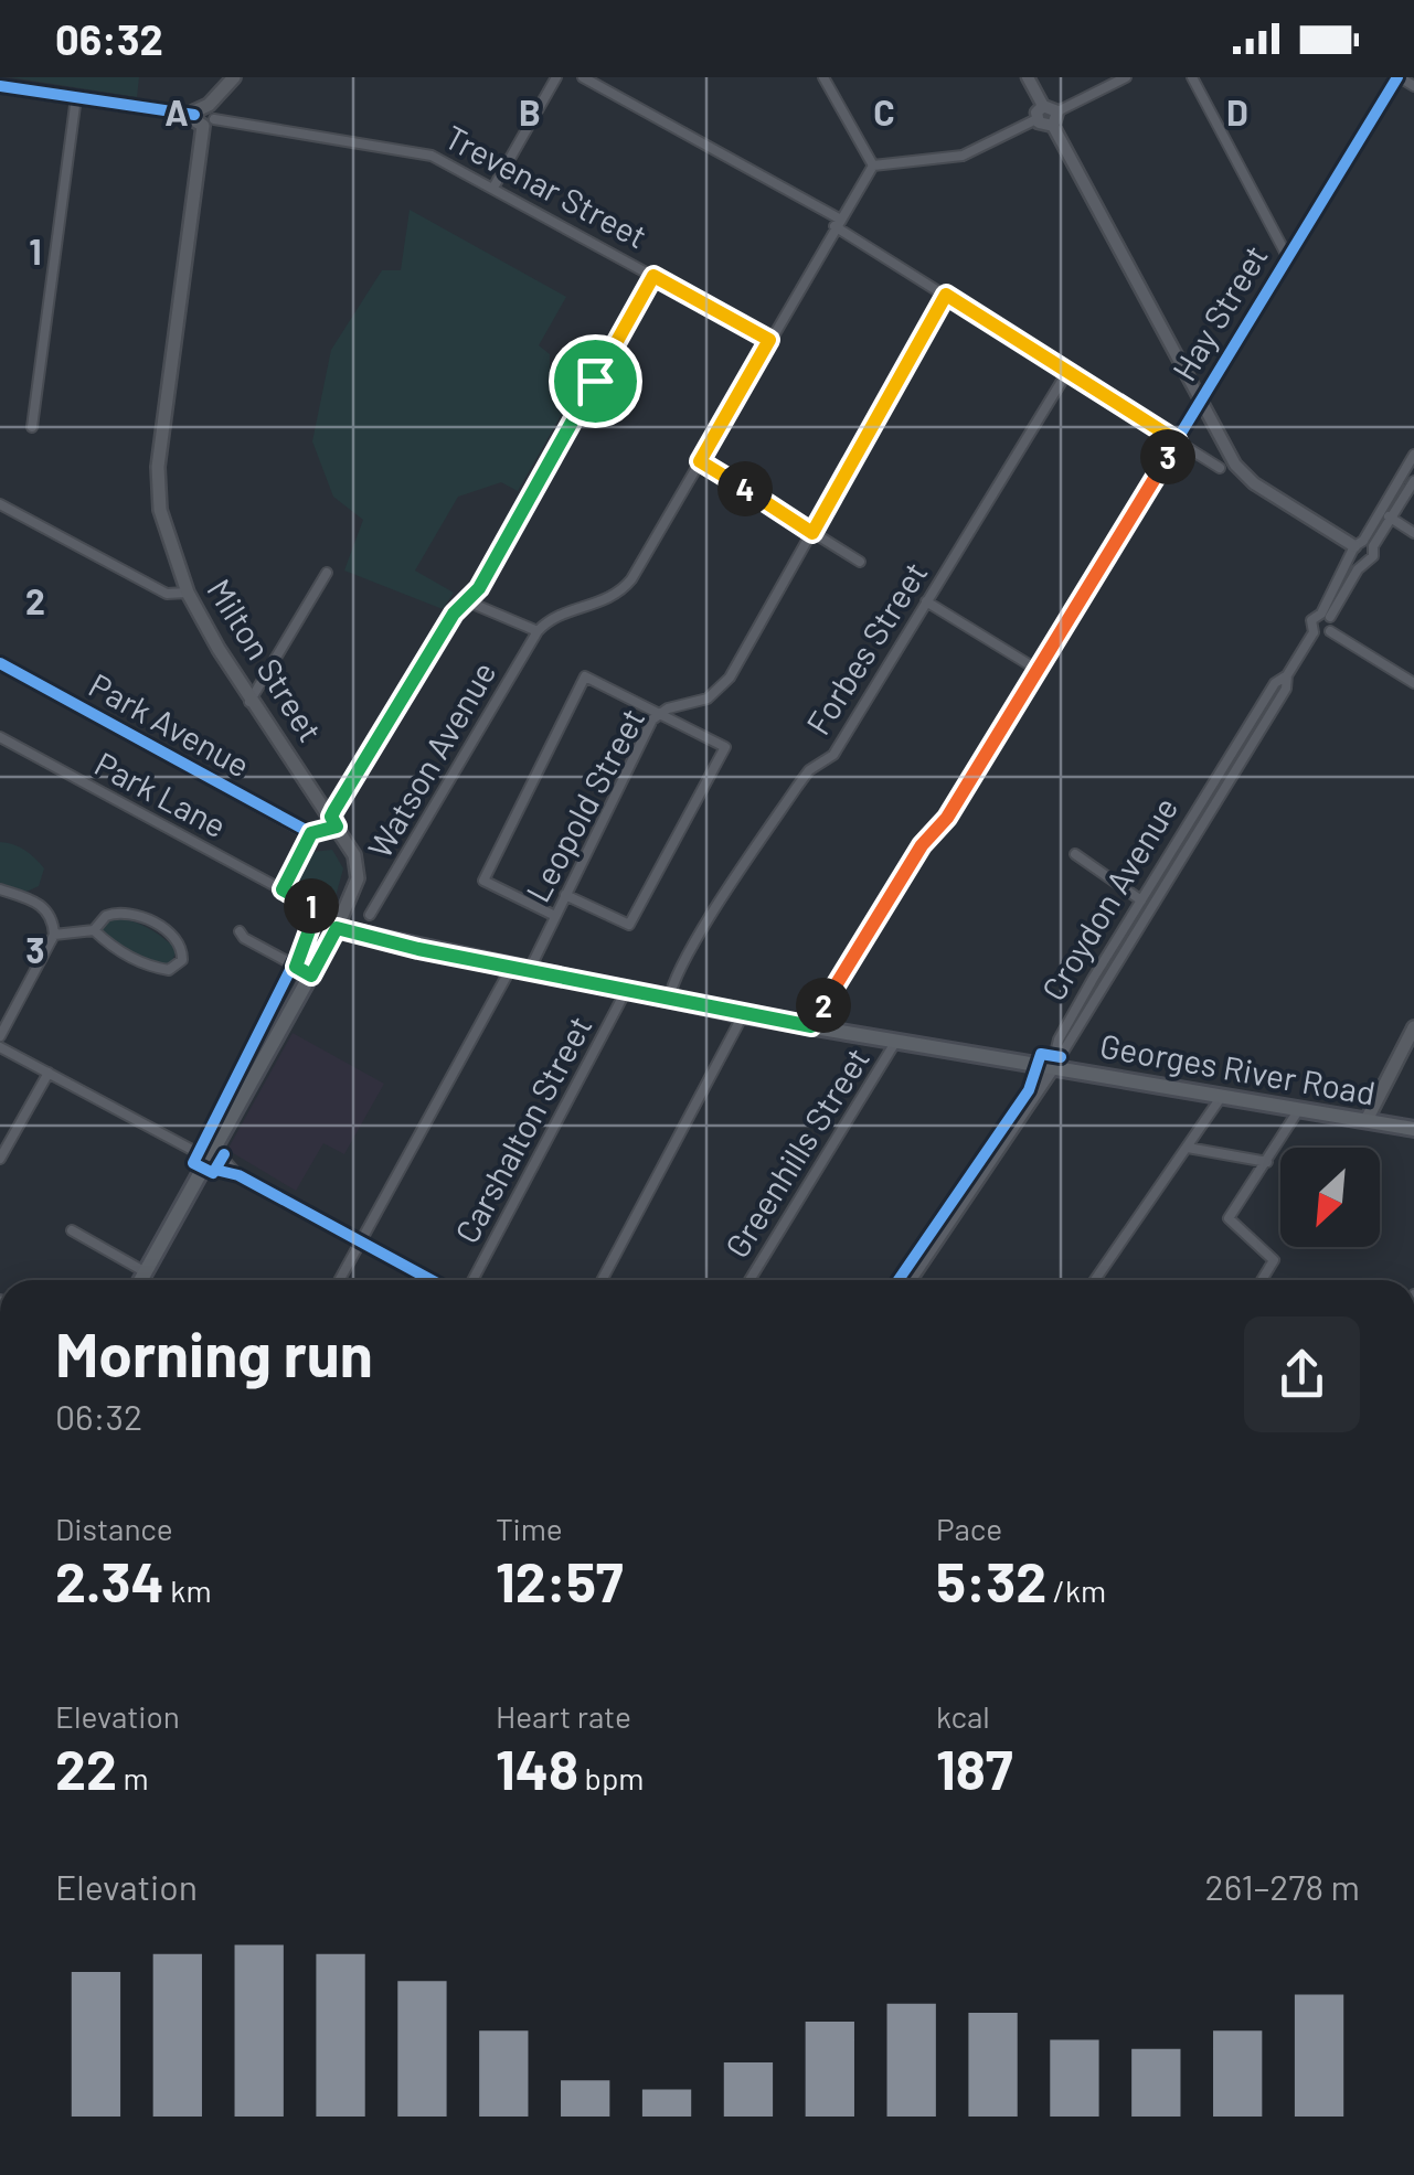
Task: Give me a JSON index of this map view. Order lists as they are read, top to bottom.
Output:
{
  "streets": {
    "main road": ["Milton Street", "Georges River Road"],
    "street": [
      "Trevenar Street",
      "Hay Street",
      "Forbes Street",
      "Park Avenue",
      "Watson Avenue",
      "Park Lane",
      "Leopold Street",
      "Croydon Avenue",
      "Carshalton Street",
      "Greenhills Street"
    ]
  },
  "crossings": [
    ["Trevenar Street", "Milton Street"],
    ["Hay Street", "Georges River Road"],
    ["Forbes Street", "Georges River Road"],
    ["Milton Street", "Park Avenue"],
    ["Milton Street", "Georges River Road"],
    ["Leopold Street", "Georges River Road"],
    ["Croydon Avenue", "Georges River Road"],
    ["Georges River Road", "Carshalton Street"],
    ["Georges River Road", "Greenhills Street"]
  ],
  "north": "bottom left",
  "page": {
    "status": "06:32",
    "pins": [
      "3",
      "4",
      "1",
      "2"
    ],
    "heading": ["Morning run", "06:32"],
    "stats": [
      ["Distance", "2.34 km"],
      ["Time", "12:57"],
      ["Pace", "5:32 /km"],
      ["Elevation", "22 m"],
      ["Heart rate", "148 bpm"],
      ["kcal", "187"]
    ],
    "chart": ["Elevation", "261–278 m"]
  },
  "grid": {
    "columns": [
      "A",
      "B",
      "C",
      "D"
    ],
    "rows": ["1", "2", "3"]
  }
}
